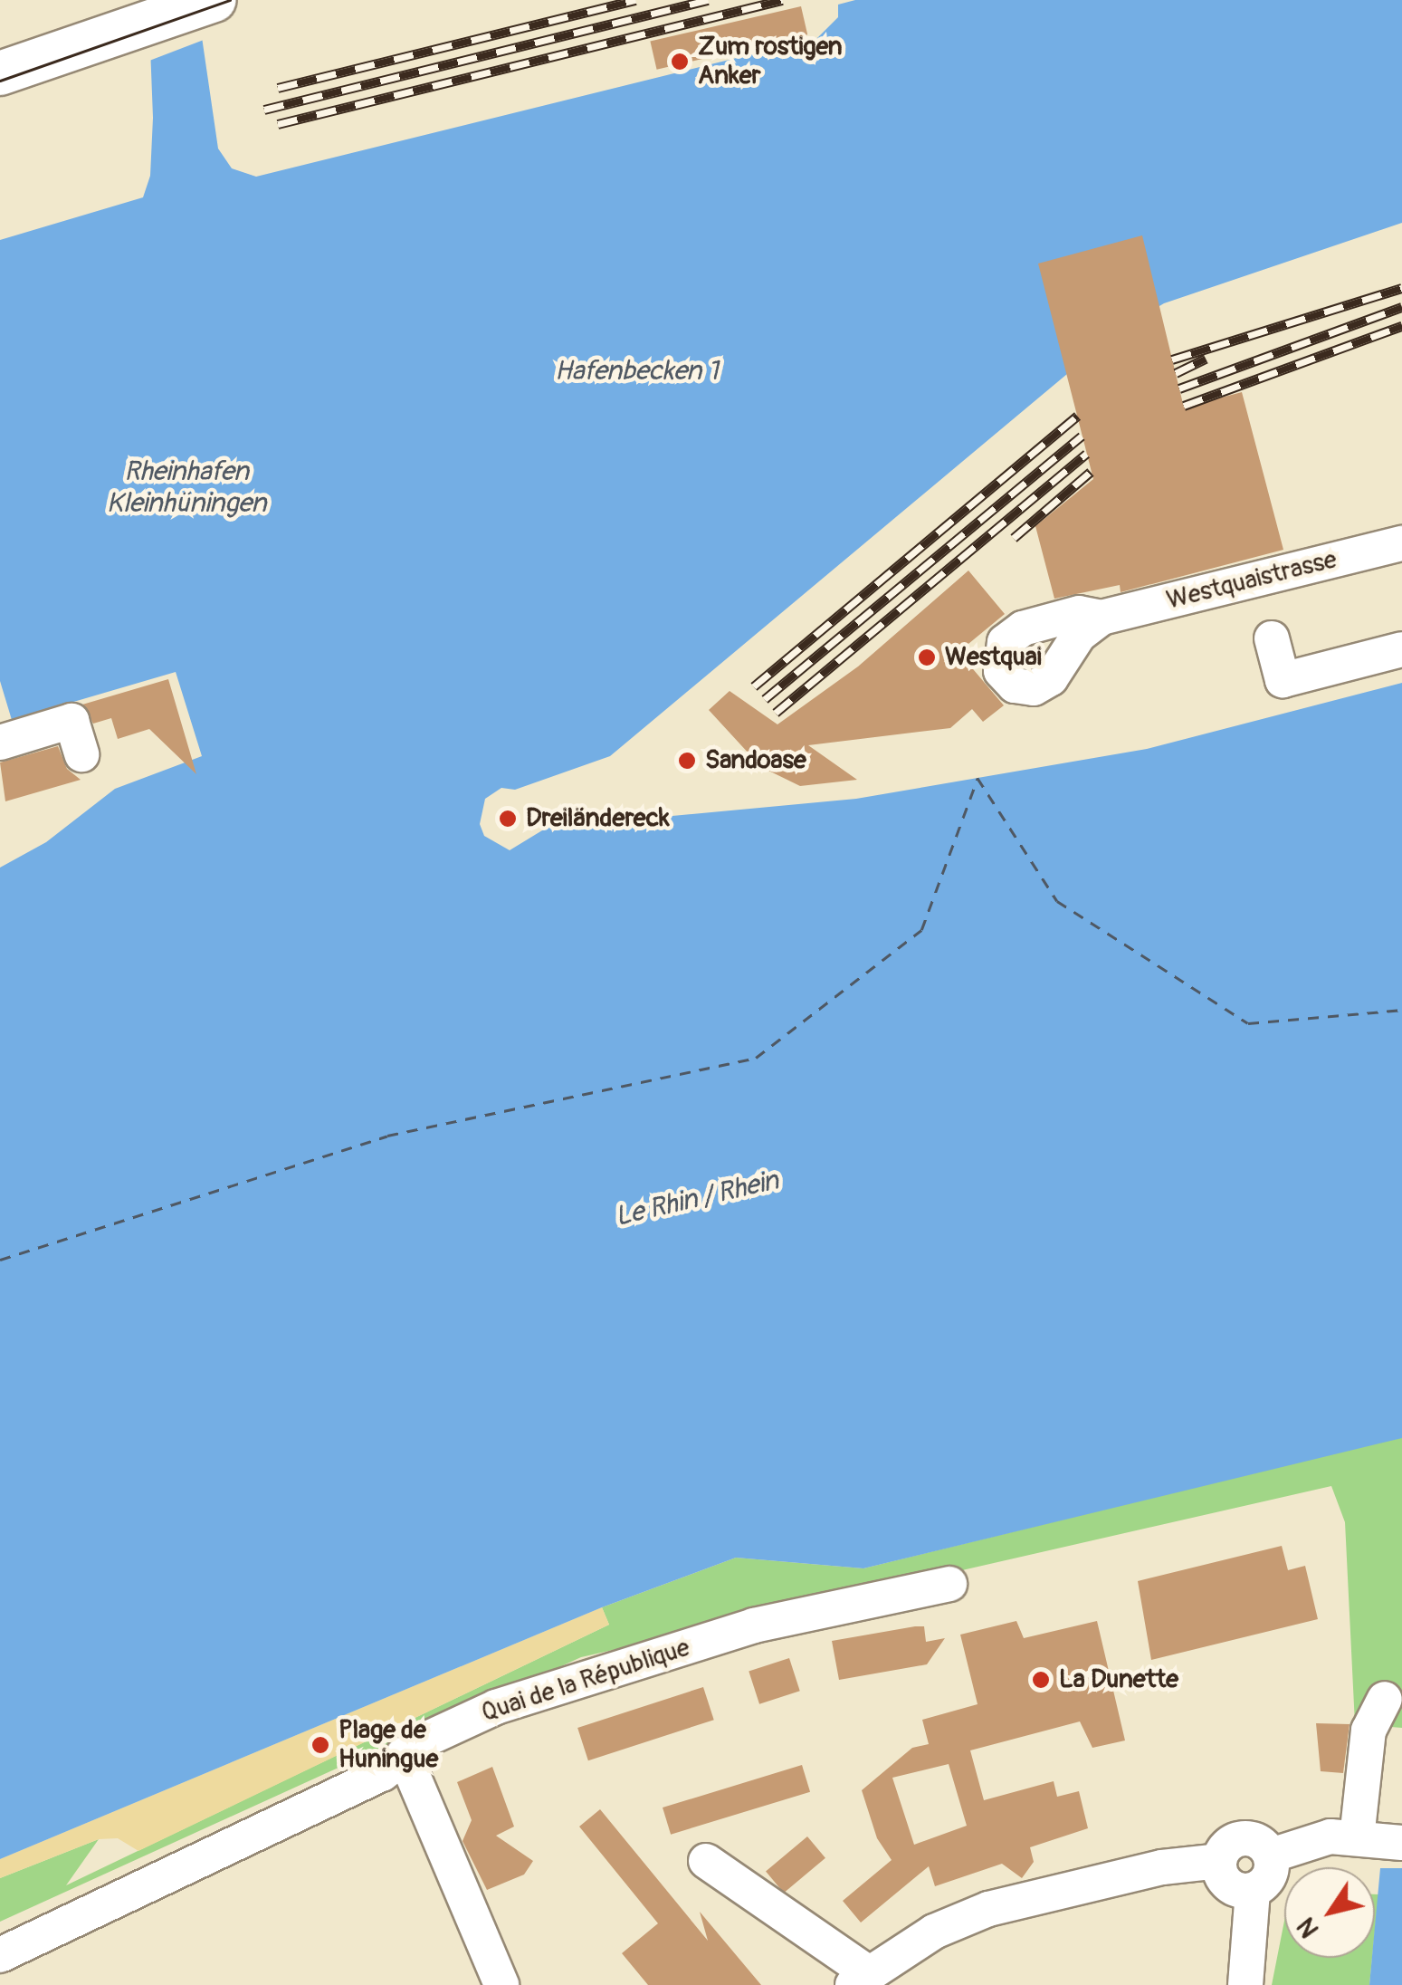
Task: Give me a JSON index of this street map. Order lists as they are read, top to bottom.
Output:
{
  "streets": {
    "street": ["Westquaistrasse", "Quai de la République"]
  },
  "water": ["Hafenbecken 1", "Rheinhafen Kleinhüningen", "Le Rhin / Rhein"],
  "places": [
    "Zum rostigen Anker",
    "Westquai",
    "Sandoase",
    "Dreiländereck",
    "La Dunette",
    "Plage de Huningue"
  ],
  "north": "bottom left"
}
